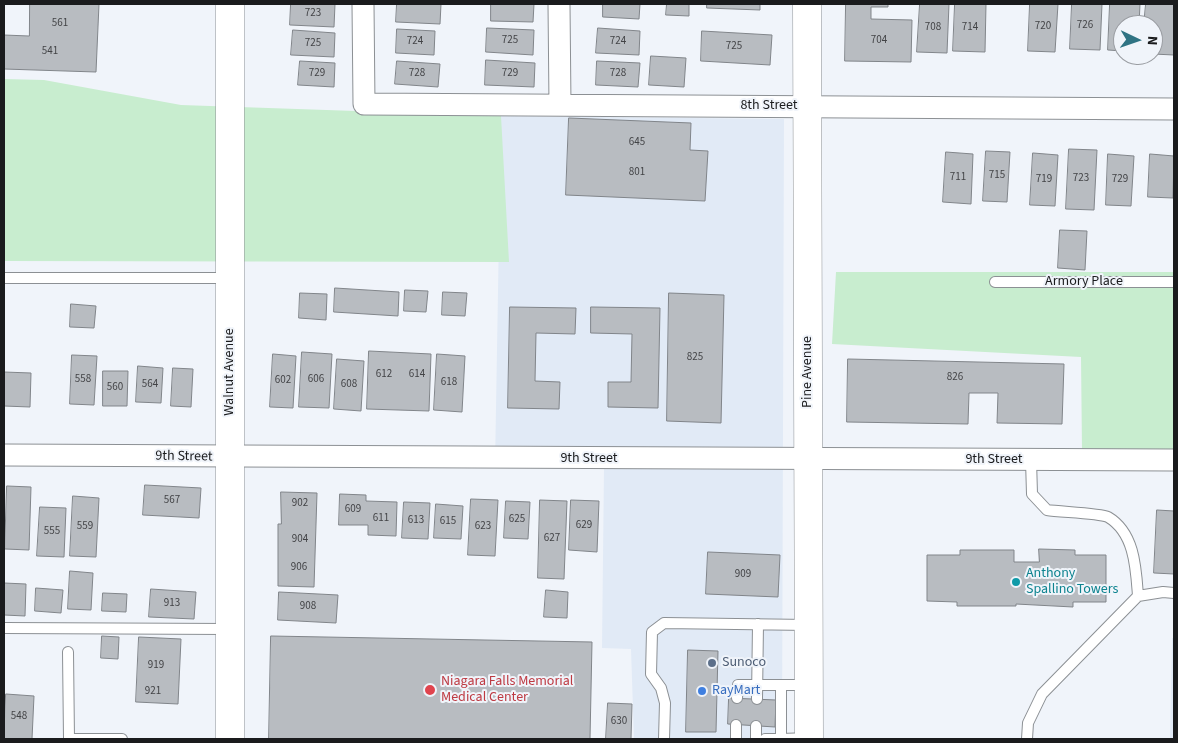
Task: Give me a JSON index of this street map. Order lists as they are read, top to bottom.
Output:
{
  "streets": {
    "main road": ["Walnut Avenue", "Pine Avenue"],
    "street": ["8th Street", "9th Street"],
    "lane": ["Armory Place"]
  },
  "crossings": [
    ["8th Street", "Pine Avenue"],
    ["Walnut Avenue", "9th Street"],
    ["Pine Avenue", "9th Street"]
  ],
  "places": [
    "Anthony Spallino Towers",
    "Sunoco",
    "Niagara Falls Memorial Medical Center",
    "RayMart"
  ],
  "house_numbers": [
    "723",
    "561",
    "726",
    "720",
    "708",
    "714",
    "725",
    "704",
    "724",
    "724",
    "725",
    "725",
    "541",
    "729",
    "728",
    "729",
    "728",
    "645",
    "801",
    "715",
    "711",
    "723",
    "719",
    "729",
    "825",
    "612",
    "614",
    "826",
    "558",
    "606",
    "602",
    "618",
    "564",
    "608",
    "560",
    "567",
    "902",
    "609",
    "611",
    "625",
    "613",
    "615",
    "629",
    "559",
    "623",
    "555",
    "627",
    "904",
    "906",
    "909",
    "913",
    "908",
    "919",
    "921",
    "548",
    "630"
  ],
  "north": "right"
}
